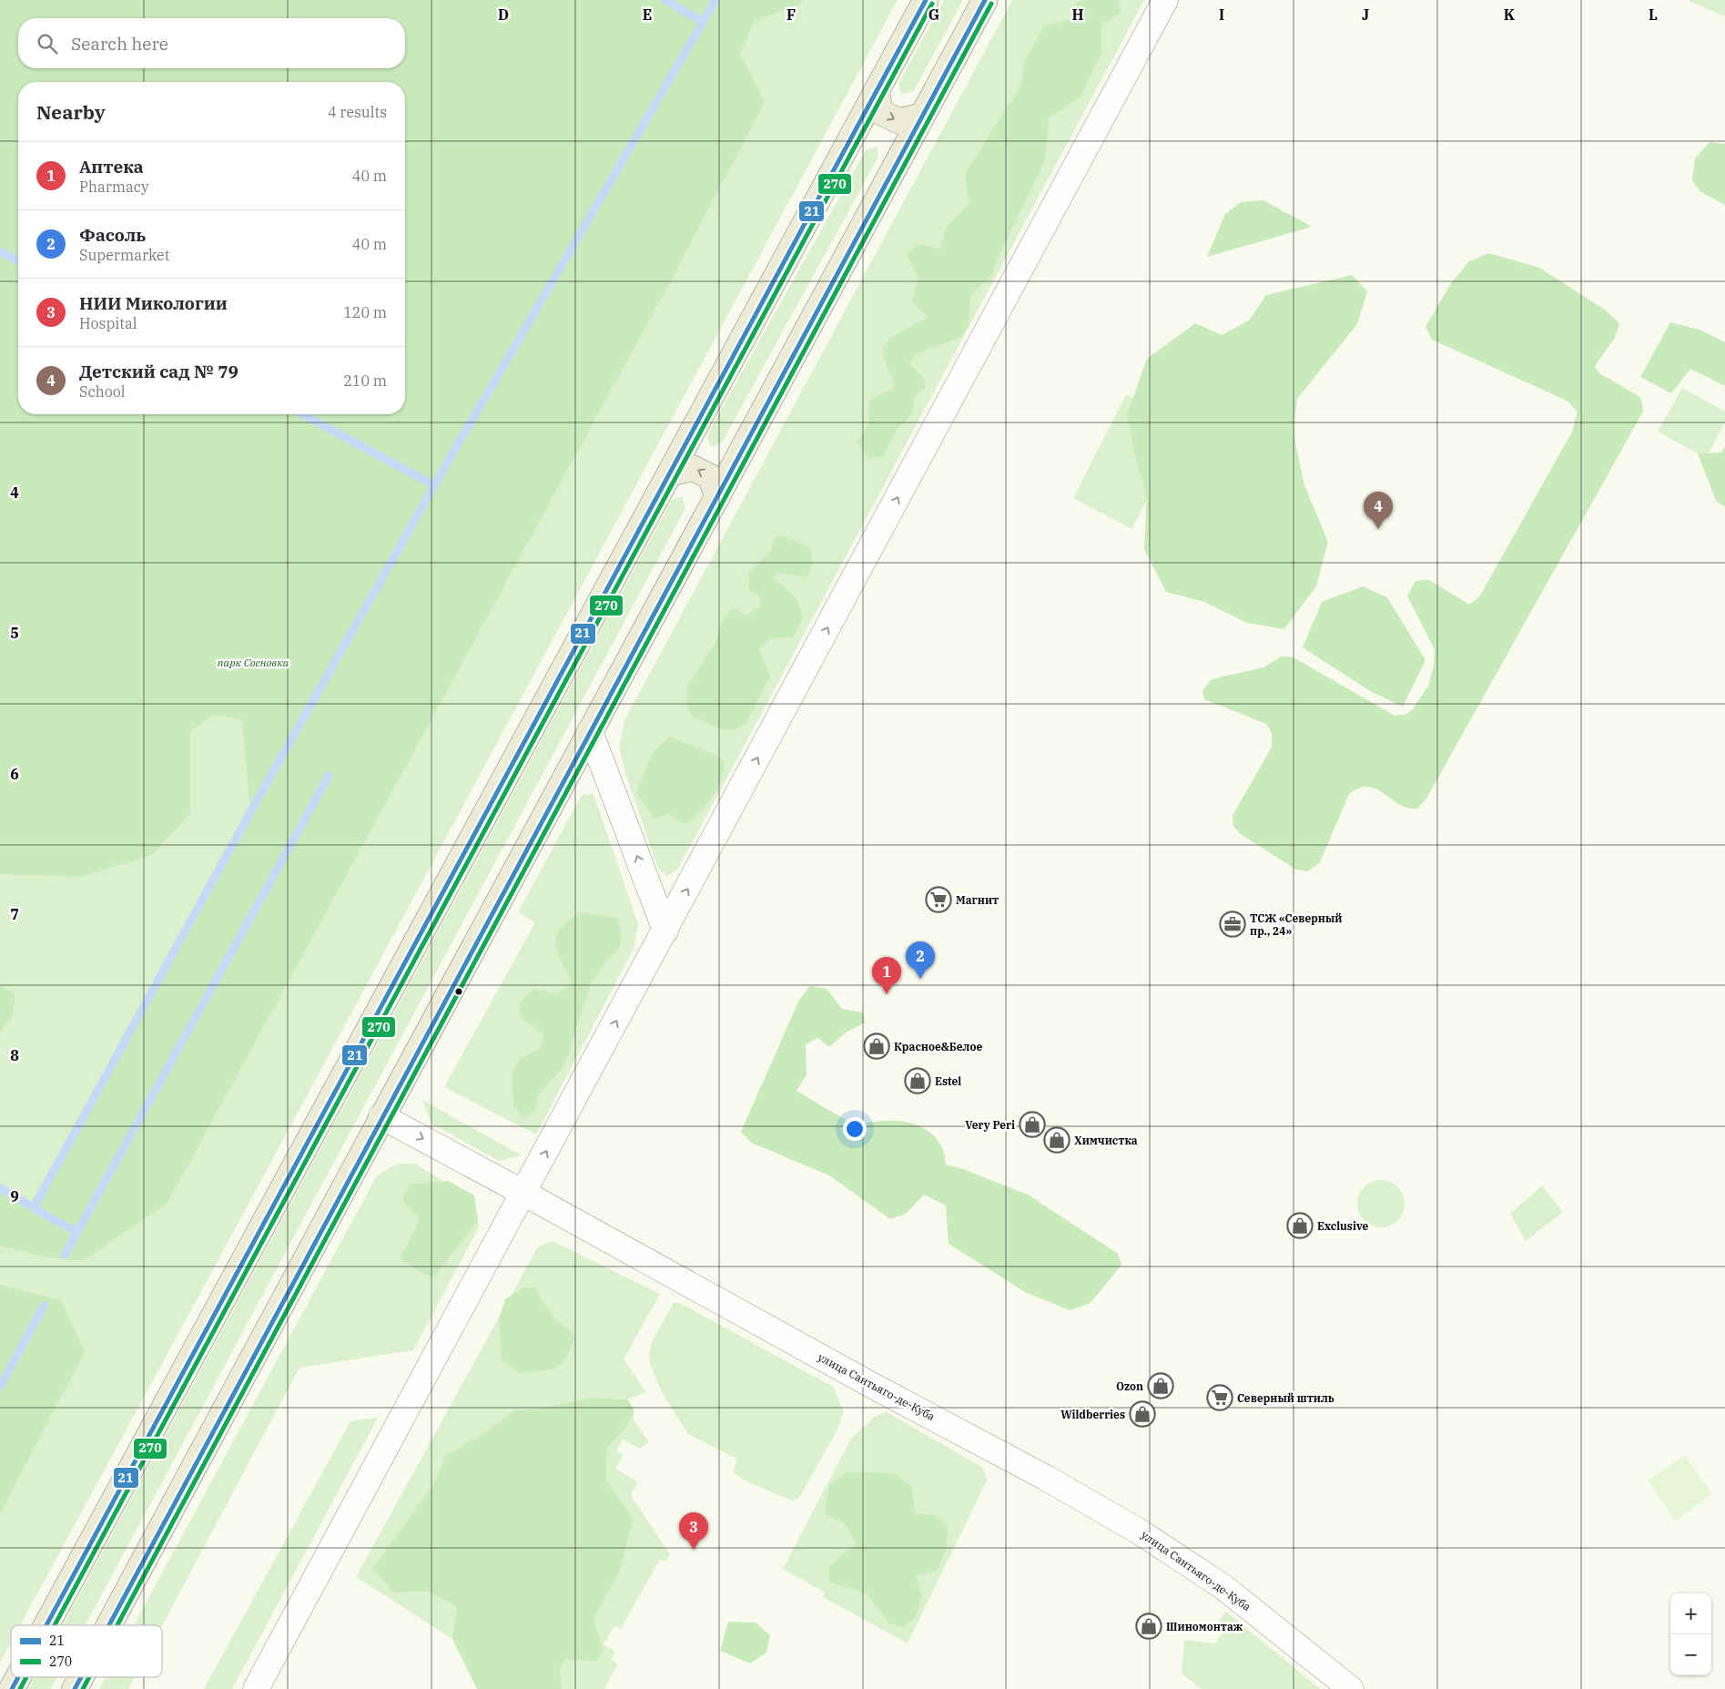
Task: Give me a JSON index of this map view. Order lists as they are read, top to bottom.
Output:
{
  "streets": {
    "street": ["улица Сантьяго-де-Куба"]
  },
  "parks": ["парк Сосновка"],
  "places": {
    "supermarket": ["Магнит", "Северный штиль"],
    "office": ["ТСЖ «Северный пр., 24»"],
    "shop": [
      "Красное&Белое",
      "Estel",
      "Very Peri",
      "Химчистка",
      "Exclusive",
      "Ozon",
      "Wildberries",
      "Шиномонтаж"
    ]
  },
  "lines": ["transit line 21", "transit line 270"],
  "legend": ["21", "270"],
  "page": {
    "search": "Search here",
    "heading": ["Nearby", "4 results"],
    "list": [
      {
        "mark": "1",
        "name": "Аптека",
        "note": "Pharmacy",
        "value": "40 m"
      },
      {
        "mark": "2",
        "name": "Фасоль",
        "note": "Supermarket",
        "value": "40 m"
      },
      {
        "mark": "3",
        "name": "НИИ Микологии",
        "note": "Hospital",
        "value": "120 m"
      },
      {
        "mark": "4",
        "name": "Детский сад № 79",
        "note": "School",
        "value": "210 m"
      }
    ],
    "pins": [
      "4",
      "2",
      "1",
      "3"
    ],
    "map_buttons": ["+", "−"]
  },
  "grid": {
    "columns": [
      "D",
      "E",
      "F",
      "G",
      "H",
      "I",
      "J",
      "K",
      "L"
    ],
    "rows": [
      "4",
      "5",
      "6",
      "7",
      "8",
      "9"
    ]
  }
}
